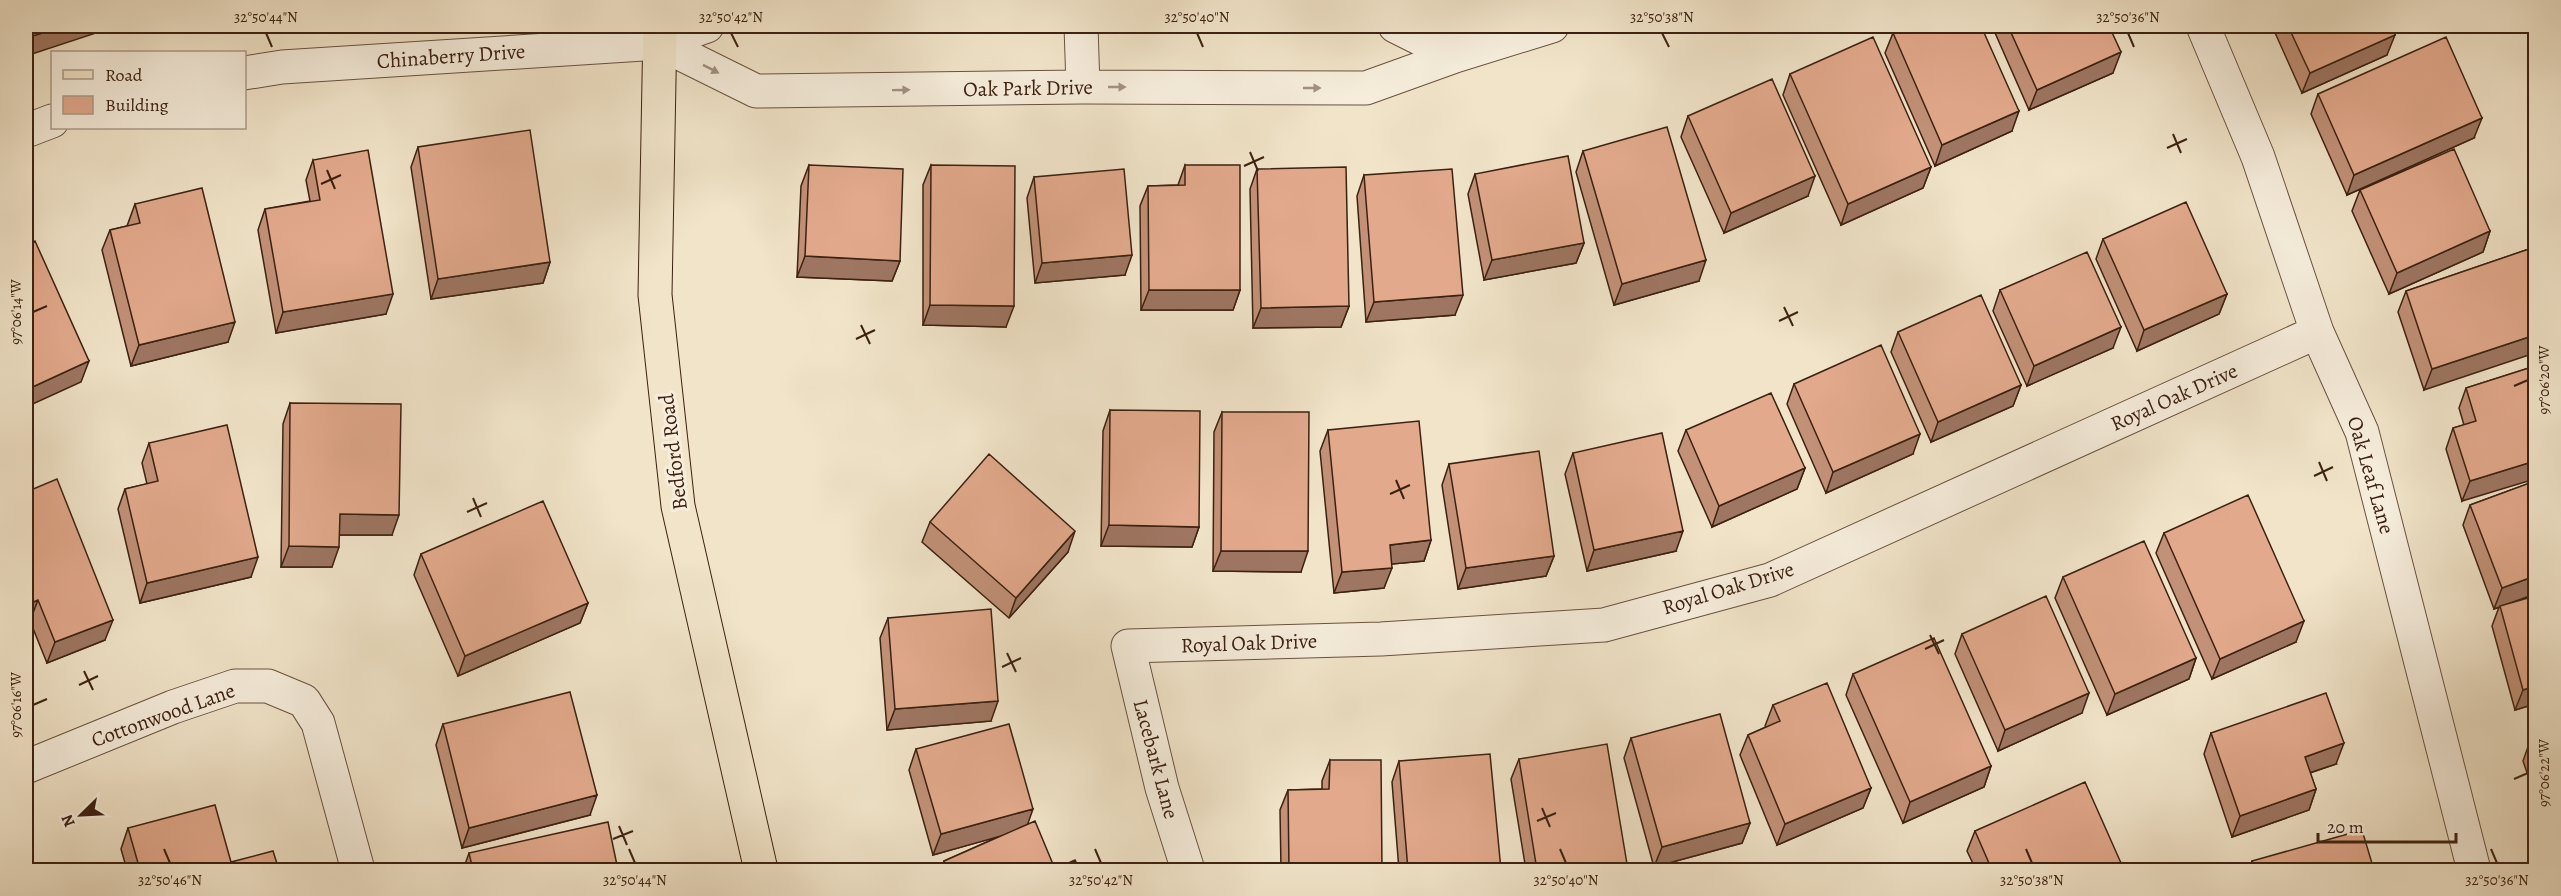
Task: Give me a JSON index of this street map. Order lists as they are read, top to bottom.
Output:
{
  "streets": {
    "main road": ["Bedford Road"],
    "street": [
      "Chinaberry Drive",
      "Oak Park Drive",
      "Royal Oak Drive",
      "Oak Leaf Lane",
      "Cottonwood Lane",
      "Lacebark Lane"
    ]
  },
  "crossings": [
    ["Chinaberry Drive", "Oak Park Drive"],
    ["Chinaberry Drive", "Bedford Road"],
    ["Oak Park Drive", "Bedford Road"],
    ["Royal Oak Drive", "Oak Leaf Lane"],
    ["Royal Oak Drive", "Lacebark Lane"]
  ],
  "one_way": ["Oak Park Drive"],
  "legend": ["Road", "Building"],
  "scale_bar": "20 m",
  "north": "bottom left",
  "coordinates": [
    "32°50'44\"N",
    "32°50'42\"N",
    "32°50'40\"N",
    "32°50'38\"N",
    "32°50'36\"N",
    "97°06'14\"W",
    "97°06'20\"W",
    "97°06'16\"W",
    "97°06'22\"W",
    "32°50'46\"N"
  ]
}
